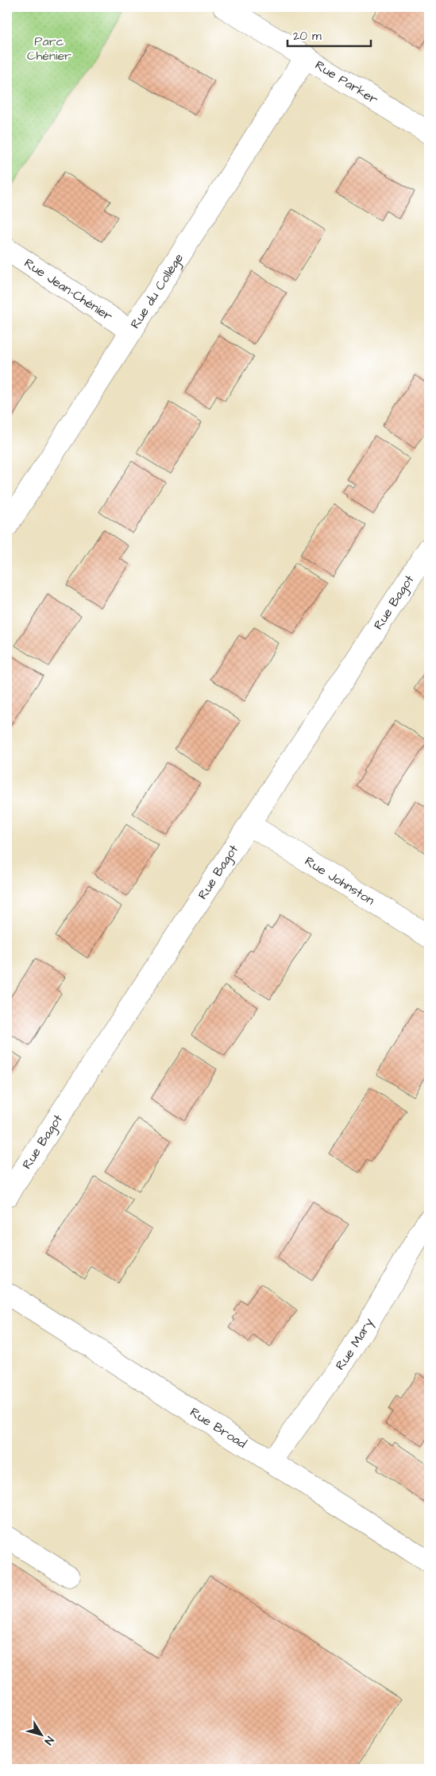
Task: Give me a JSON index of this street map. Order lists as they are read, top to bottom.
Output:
{
  "streets": {
    "street": [
      "Rue Parker",
      "Rue Jean-Chénier",
      "Rue du Collège",
      "Rue Bagot",
      "Rue Johnston",
      "Rue Mary",
      "Rue Broad"
    ]
  },
  "crossings": [
    ["Rue Parker", "Rue du Collège"],
    ["Rue Jean-Chénier", "Rue du Collège"],
    ["Rue Bagot", "Rue Johnston"],
    ["Rue Mary", "Rue Broad"]
  ],
  "parks": ["Parc Chénier"],
  "scale_bar": "20 m",
  "north": "bottom right"
}
